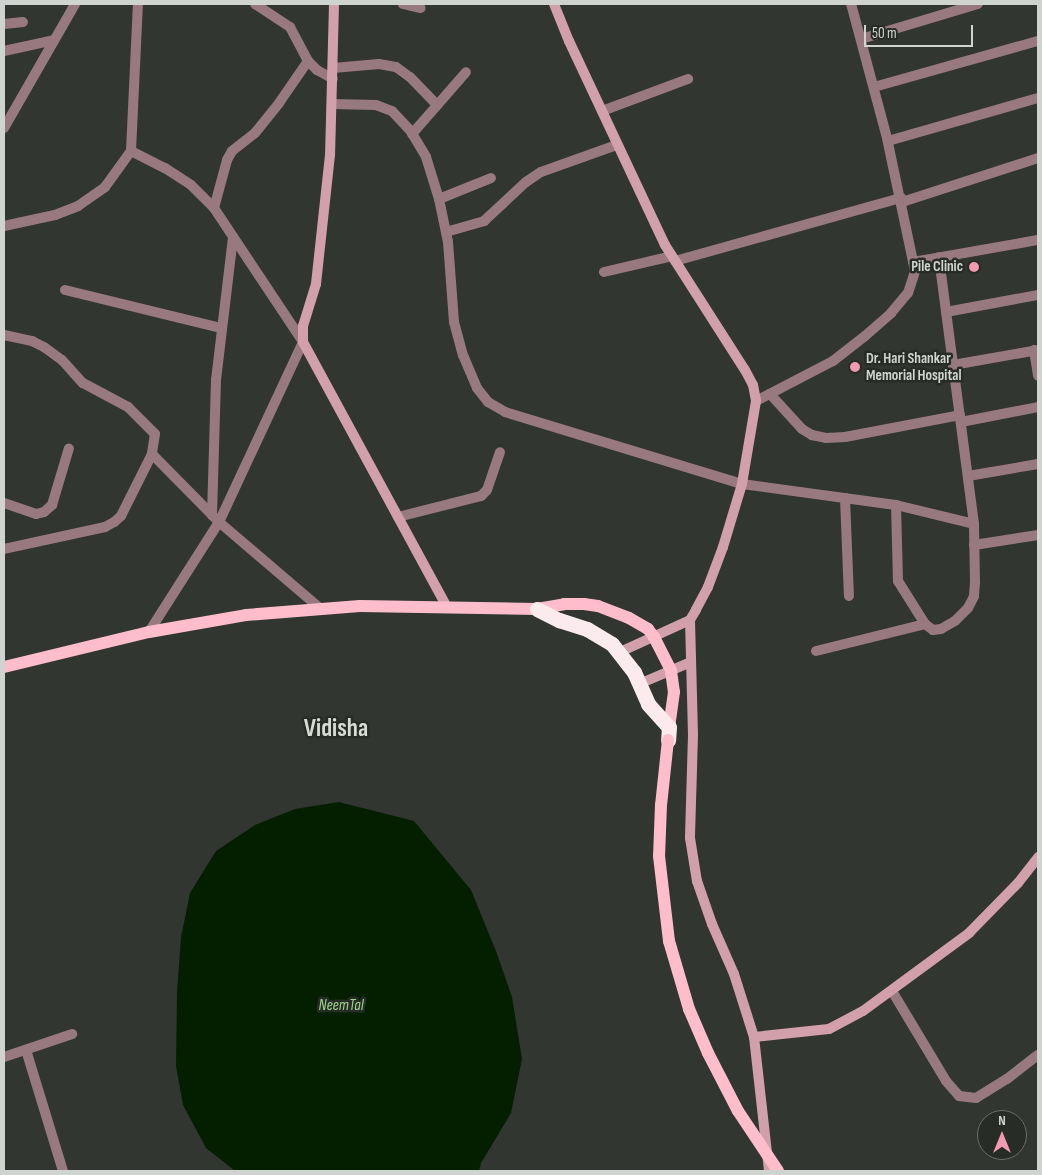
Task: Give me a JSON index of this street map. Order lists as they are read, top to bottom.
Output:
{
  "districts": ["Vidisha"],
  "water": ["NeemTal"],
  "places": ["Pile Clinic", "Dr. Hari Shankar Memorial Hospital"],
  "scale_bar": "50 m",
  "north": "top"
}
